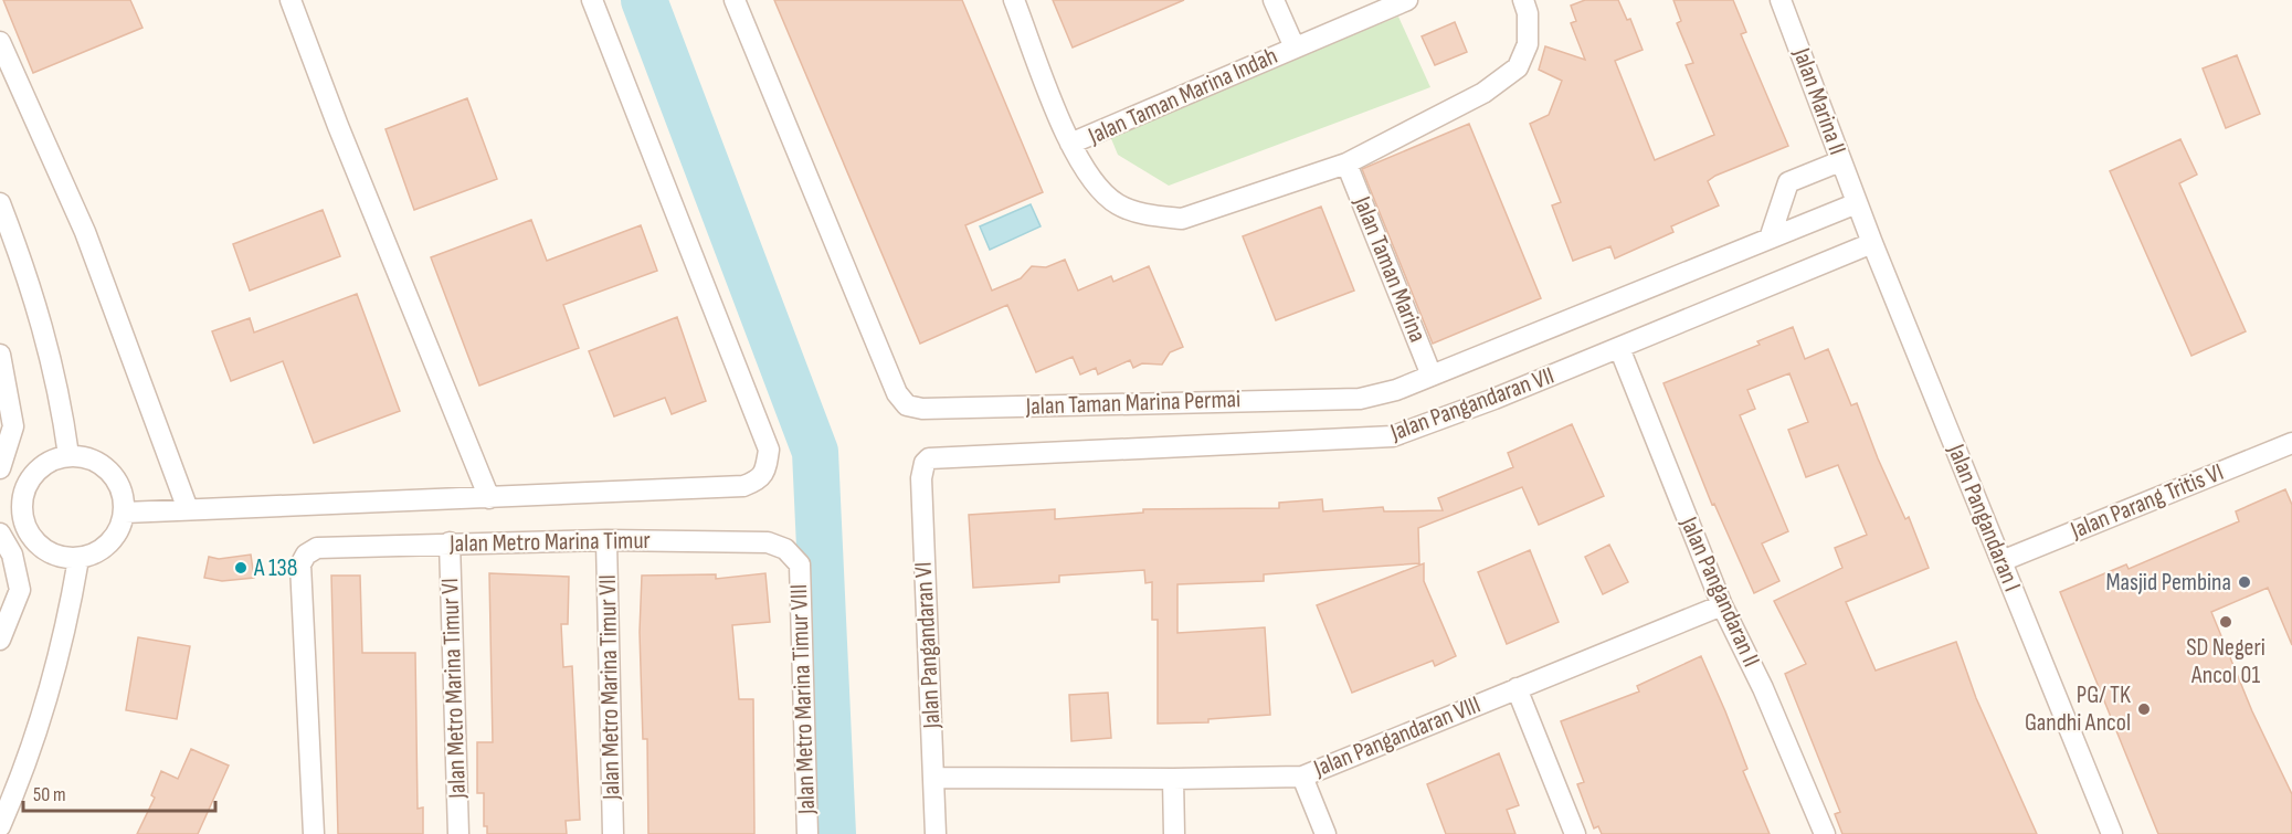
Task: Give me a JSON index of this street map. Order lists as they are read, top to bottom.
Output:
{
  "streets": {
    "street": [
      "Jalan Taman Marina Indah",
      "Jalan Marina II",
      "Jalan Taman Marina",
      "Jalan Taman Marina Permai",
      "Jalan Pangandaran VII",
      "Jalan Parang Tritis VI",
      "Jalan Pangandaran I",
      "Jalan Metro Marina Timur",
      "Jalan Pangandaran II",
      "Jalan Pangandaran VI",
      "Jalan Metro Marina Timur VII",
      "Jalan Metro Marina Timur VI",
      "Jalan Metro Marina Timur VIII",
      "Jalan Pangandaran VIII"
    ]
  },
  "crossings": [
    ["Jalan Marina II", "Jalan Taman Marina Permai"],
    ["Jalan Marina II", "Jalan Pangandaran I"],
    ["Jalan Taman Marina", "Jalan Taman Marina Permai"],
    ["Jalan Taman Marina Permai", "Jalan Pangandaran I"],
    ["Jalan Pangandaran VII", "Jalan Pangandaran I"],
    ["Jalan Pangandaran VII", "Jalan Pangandaran II"],
    ["Jalan Pangandaran VII", "Jalan Pangandaran VI"],
    ["Jalan Parang Tritis VI", "Jalan Pangandaran I"],
    ["Jalan Metro Marina Timur", "Jalan Metro Marina Timur VII"],
    ["Jalan Metro Marina Timur", "Jalan Metro Marina Timur VI"],
    ["Jalan Metro Marina Timur", "Jalan Metro Marina Timur VIII"],
    ["Jalan Pangandaran II", "Jalan Pangandaran VIII"],
    ["Jalan Pangandaran VI", "Jalan Pangandaran VIII"]
  ],
  "places": [
    "A 138",
    "Masjid Pembina",
    "SD Negeri Ancol 01",
    "PG/ TK Gandhi Ancol"
  ],
  "scale_bar": "50 m"
}
